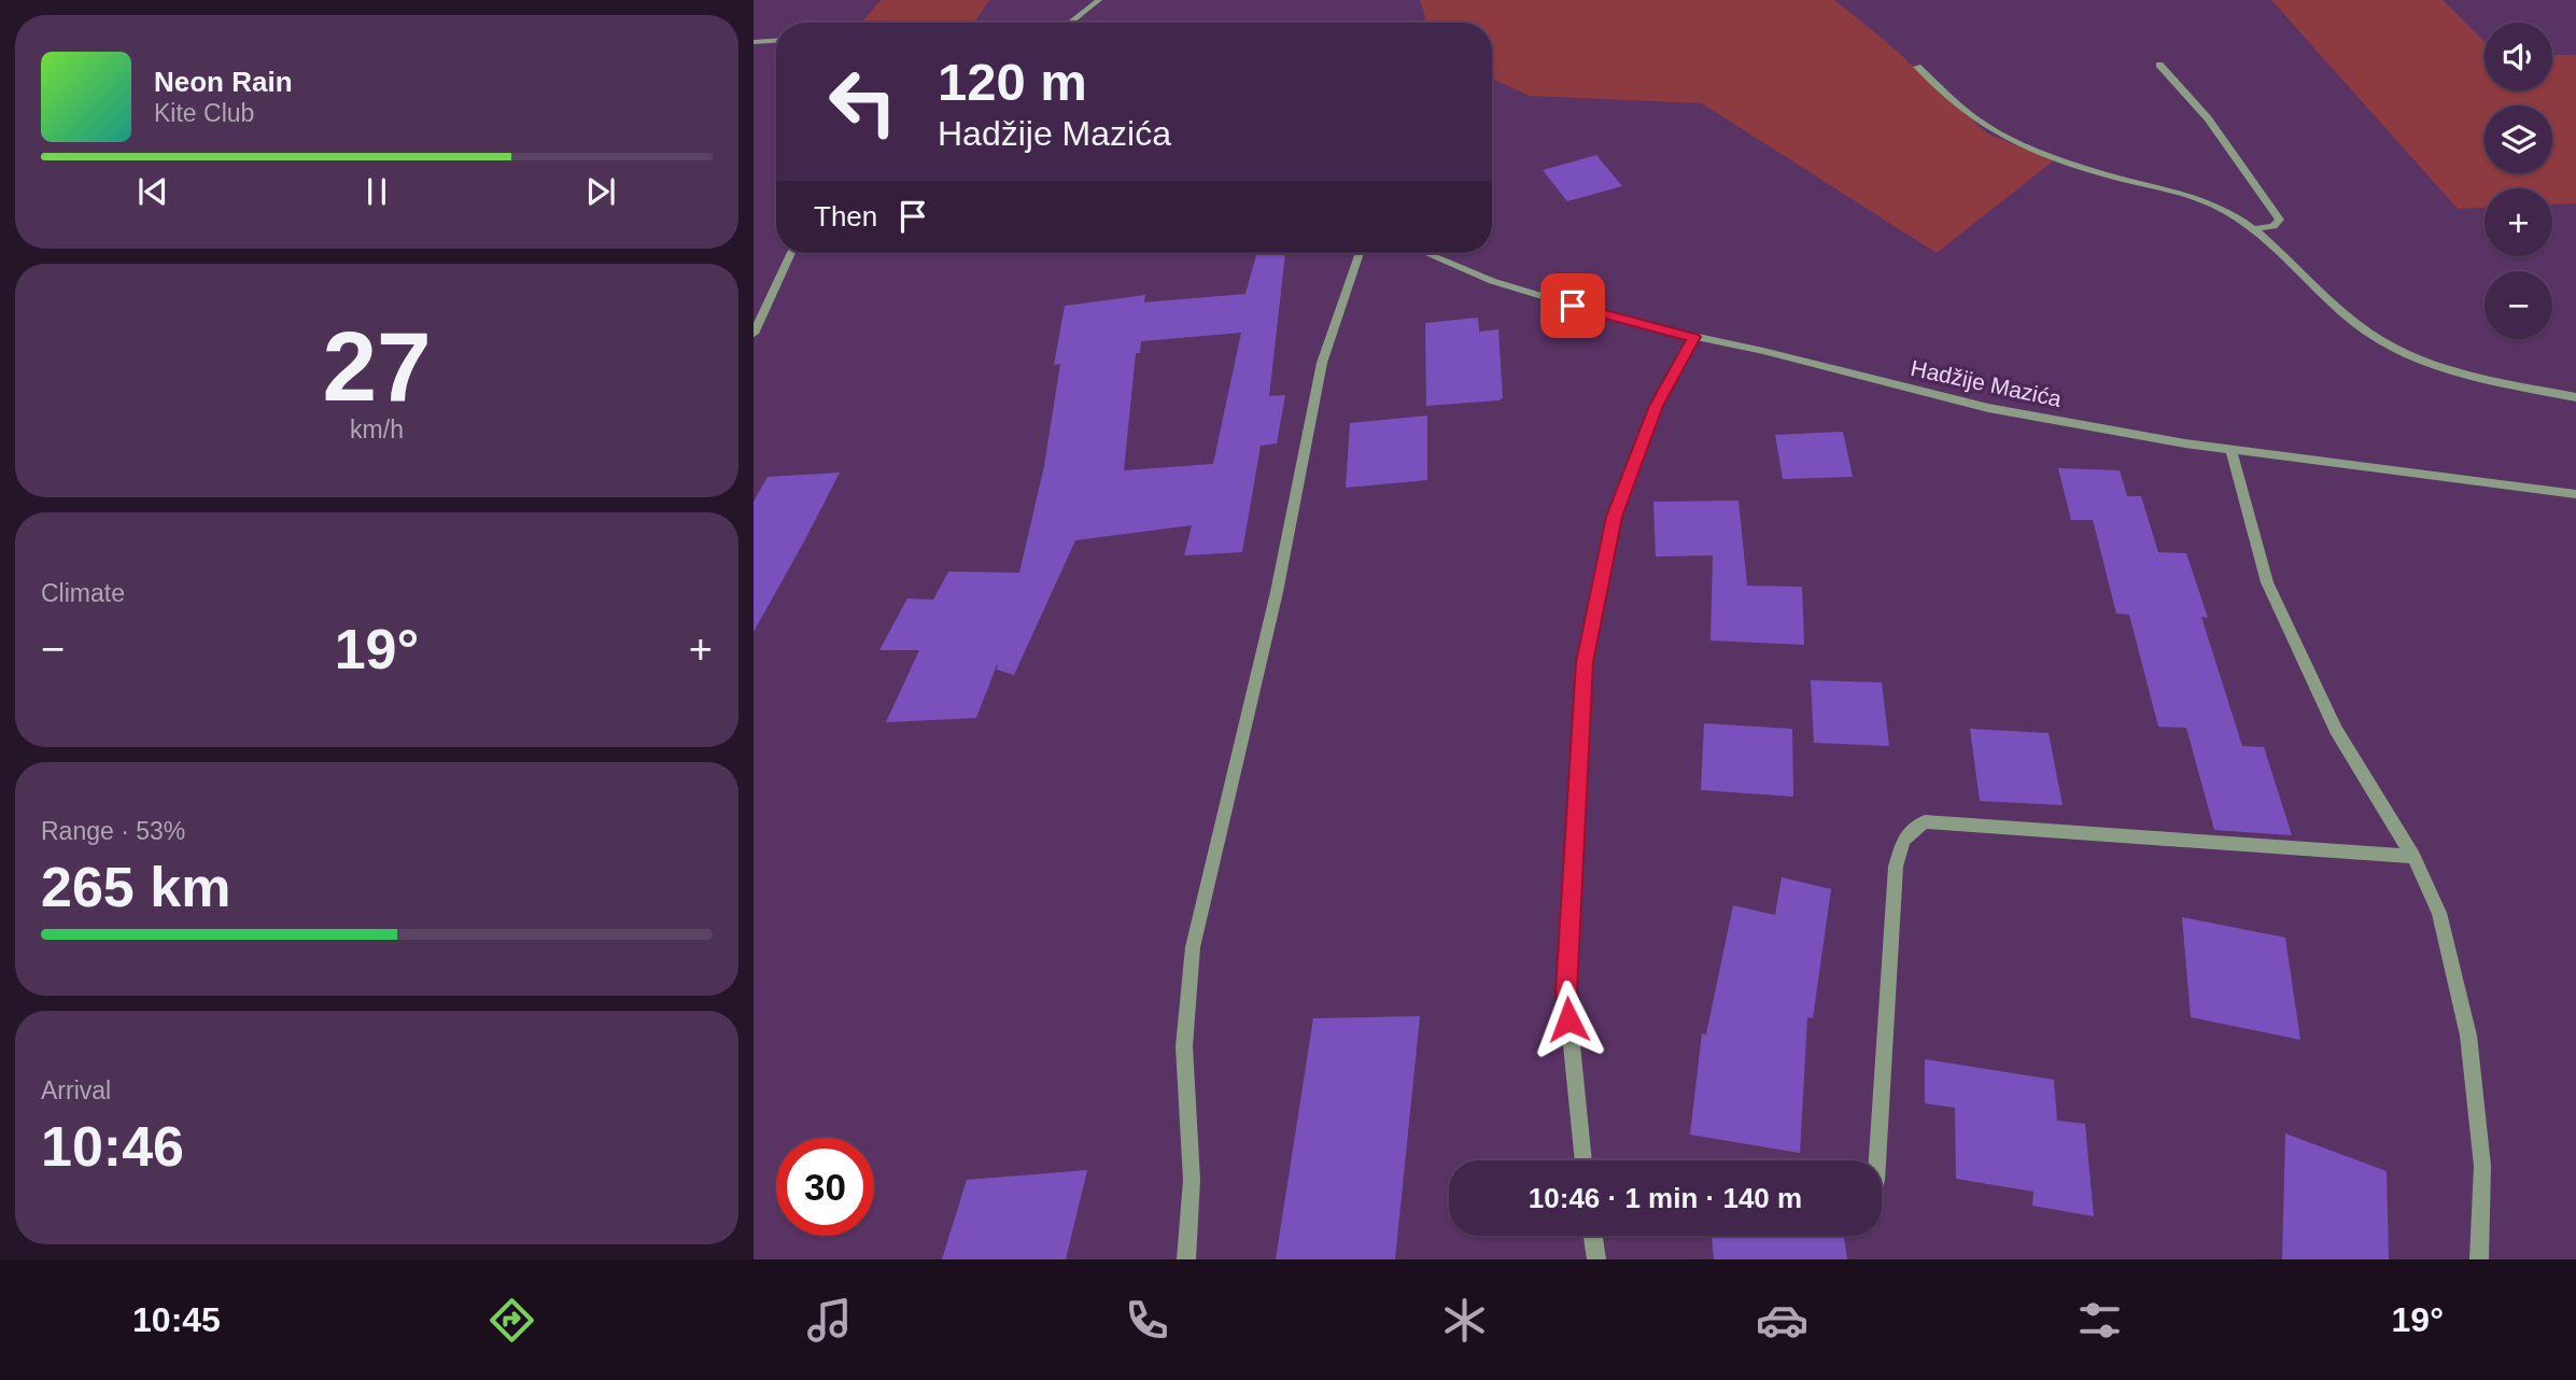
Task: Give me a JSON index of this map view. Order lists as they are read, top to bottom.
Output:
{
  "streets": {
    "street": ["Hadžije Mazića"]
  },
  "page": {
    "map_buttons": ["+", "−"],
    "turn": ["120 m", "Hadžije Mazića"],
    "song": ["Neon Rain", "Kite Club"],
    "then": "Then",
    "tile": [
      ["27", "km/h"],
      "Climate",
      ["Range · 53%", "265 km"],
      ["Arrival", "10:46"]
    ],
    "heat": ["−", "19°", "+"],
    "limit": "30",
    "trip": "10:46 · 1 min · 140 m",
    "tabs": ["10:45", "19°"]
  }
}
